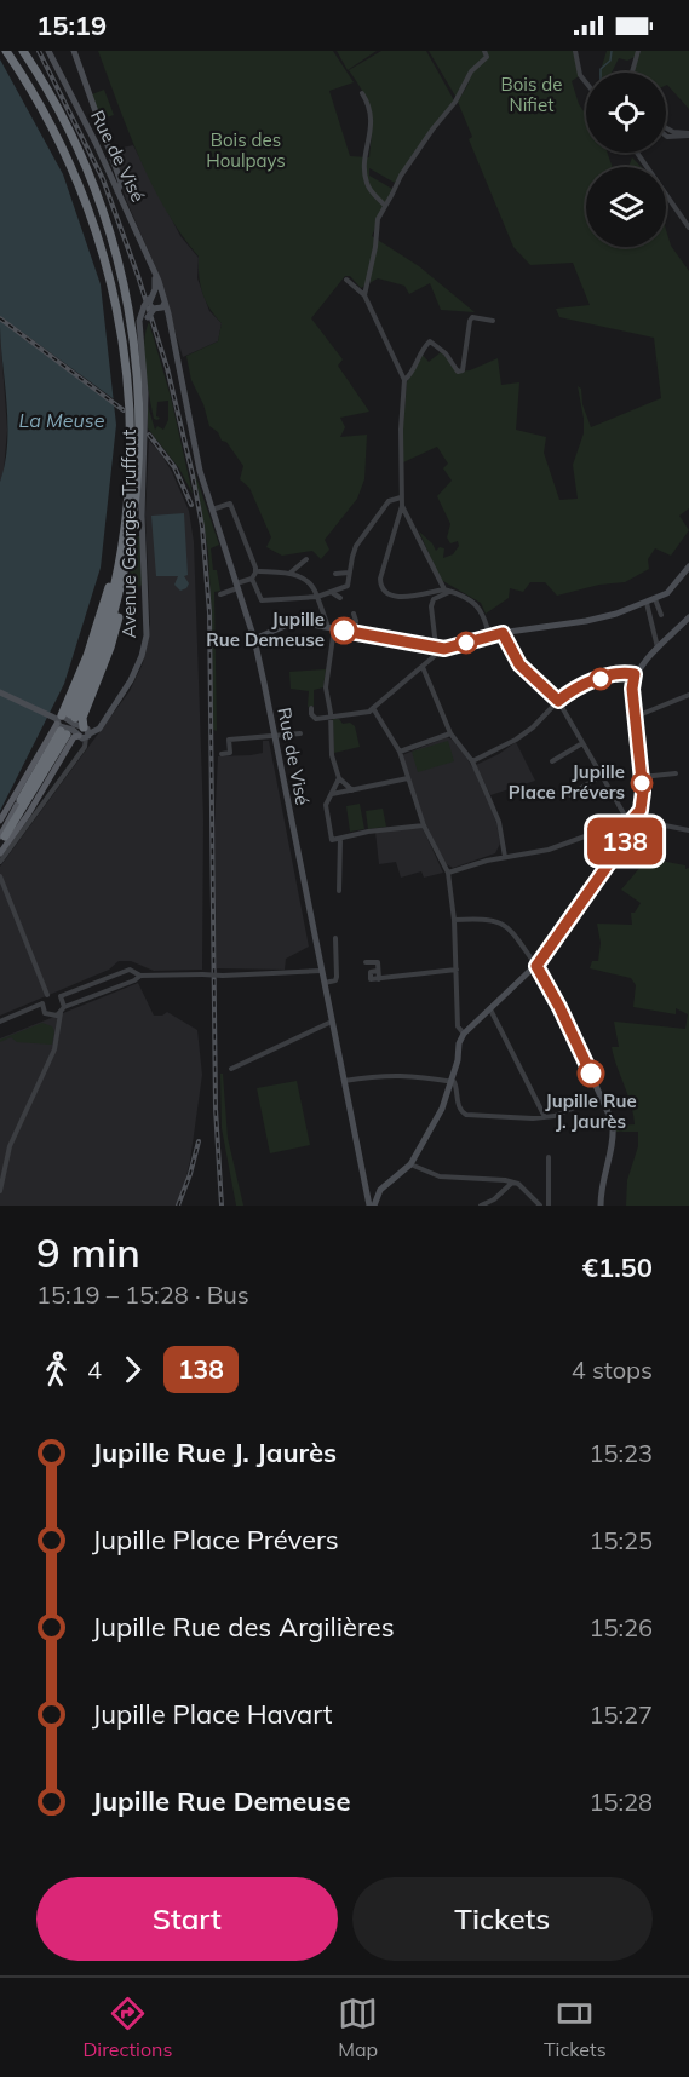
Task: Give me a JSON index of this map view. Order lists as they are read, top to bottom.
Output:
{
  "streets": {
    "street": ["Rue de Visé", "Avenue Georges Truffaut"]
  },
  "crossings": [
    ["Rue de Visé", "Avenue Georges Truffaut"]
  ],
  "water": ["La Meuse"],
  "parks": ["Bois de Nifiet", "Bois des Houlpays"],
  "places": ["Jupille Rue Demeuse", "Jupille Place Prévers", "Jupille Rue J. Jaurès"],
  "lines": ["bus line 138"],
  "page": {
    "status": "15:19",
    "on_map": "138",
    "heading": ["9 min", "15:19 – 15:28 · Bus", "€1.50"],
    "legs": ["4", "138", "4 stops"],
    "list": [
      {
        "name": "Jupille Rue J. Jaurès",
        "value": "15:23"
      },
      {
        "name": "Jupille Place Prévers",
        "value": "15:25"
      },
      {
        "name": "Jupille Rue des Argilières",
        "value": "15:26"
      },
      {
        "name": "Jupille Place Havart",
        "value": "15:27"
      },
      {
        "name": "Jupille Rue Demeuse",
        "value": "15:28"
      }
    ],
    "buttons": ["Start", "Tickets"],
    "tabs": ["Directions", "Map", "Tickets"]
  }
}
